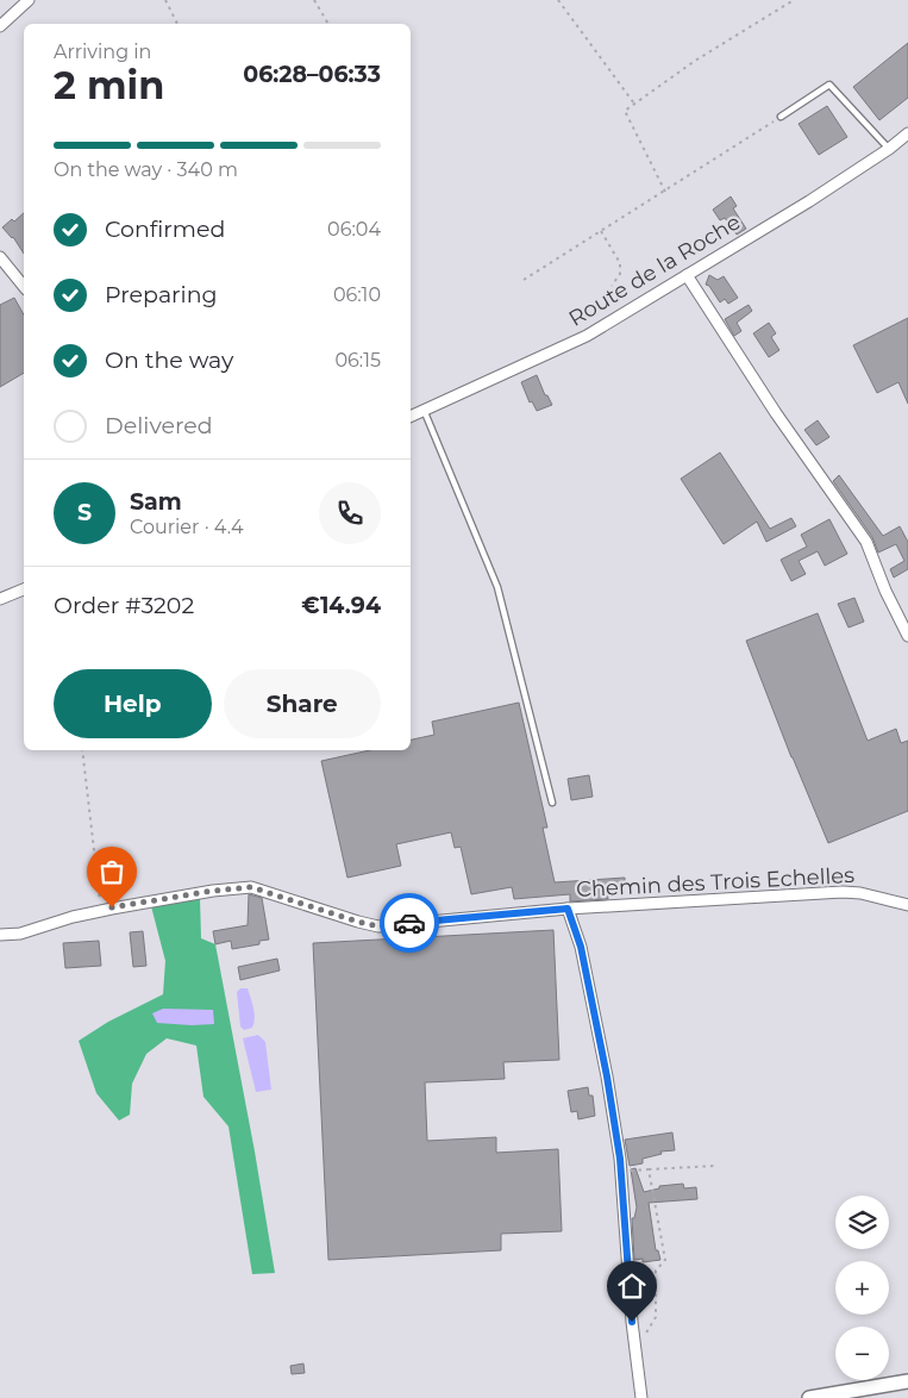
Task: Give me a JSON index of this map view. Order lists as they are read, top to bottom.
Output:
{
  "streets": {
    "street": ["Route de la Roche", "Chemin des Trois Echelles"]
  },
  "page": {
    "heading": ["2 min", "Arriving in", "06:28–06:33"],
    "panel": [
      "Sam",
      "Courier · 4.4",
      "Order #3202",
      "€14.94"
    ],
    "bar": "On the way · 340 m",
    "list": [
      ["Confirmed", "06:04"],
      ["Preparing", "06:10"],
      ["On the way", "06:15"],
      "Delivered"
    ],
    "round": "S",
    "buttons": ["Help", "Share"],
    "map_buttons": ["+", "−"]
  }
}
